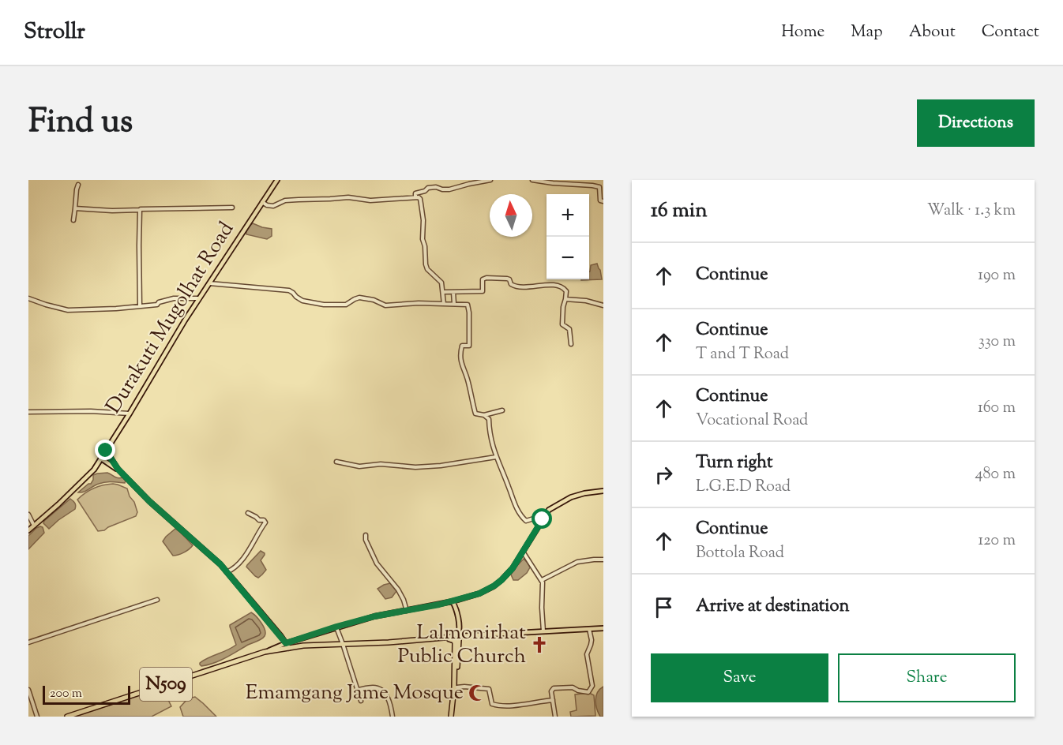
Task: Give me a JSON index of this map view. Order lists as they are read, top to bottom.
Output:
{
  "streets": {
    "highway": ["N509"],
    "main road": ["Durakuti Mugolhat Road"]
  },
  "places": {
    "church": ["Lalmonirhat Public Church"],
    "mosque": ["Emamgang Jame Mosque"]
  },
  "scale_bar": "200 m",
  "north": "top",
  "page": {
    "header": "Strollr",
    "nav": [
      "Home",
      "Map",
      "About",
      "Contact"
    ],
    "title": "Find us",
    "buttons": [
      "Directions",
      ["Save", "Share"]
    ],
    "heading": ["16 min", "Walk · 1.3 km"],
    "map_buttons": ["+", "−"],
    "list": [
      ["Continue", "190 m"],
      ["Continue", "T and T Road", "330 m"],
      ["Continue", "Vocational Road", "160 m"],
      ["Turn right", "L.G.E.D Road", "480 m"],
      ["Continue", "Bottola Road", "120 m"],
      "Arrive at destination"
    ],
    "scale": "200 m"
  }
}
